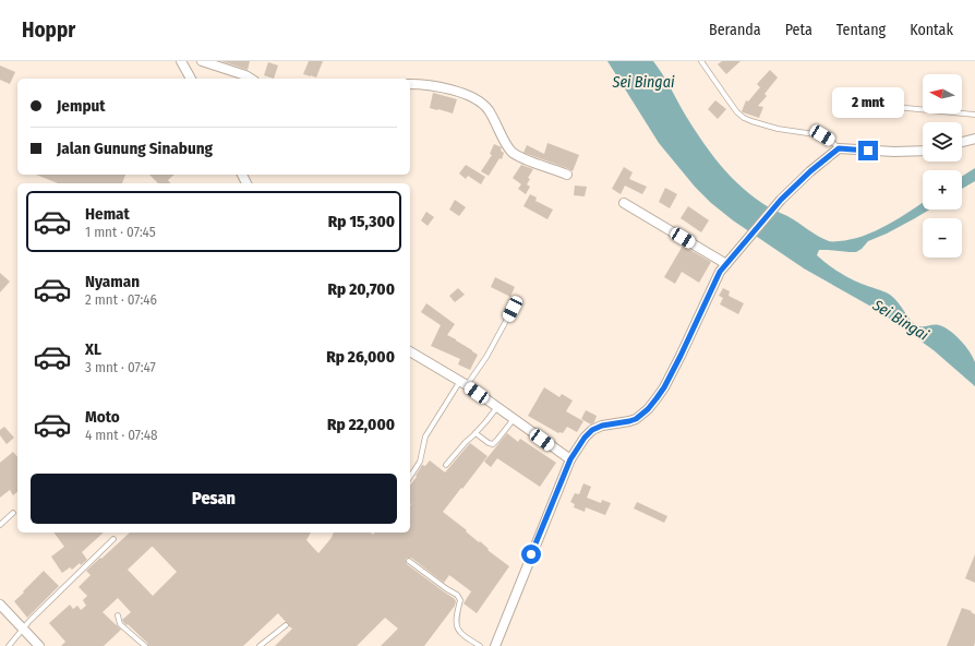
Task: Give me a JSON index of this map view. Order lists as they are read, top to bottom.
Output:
{
  "water": ["Sei Bingai"],
  "north": "left",
  "page": {
    "header": "Hoppr",
    "nav": [
      "Beranda",
      "Peta",
      "Tentang",
      "Kontak"
    ],
    "map_buttons": ["+", "−"],
    "banner": ["Jemput", "Jalan Gunung Sinabung"],
    "bubble": "2 mnt",
    "list": [
      {
        "name": "Hemat",
        "note": "1 mnt · 07:45",
        "value": "Rp 15,300"
      },
      {
        "name": "Nyaman",
        "note": "2 mnt · 07:46",
        "value": "Rp 20,700"
      },
      {
        "name": "XL",
        "note": "3 mnt · 07:47",
        "value": "Rp 26,000"
      },
      {
        "name": "Moto",
        "note": "4 mnt · 07:48",
        "value": "Rp 22,000"
      }
    ],
    "buttons": "Pesan"
  }
}
